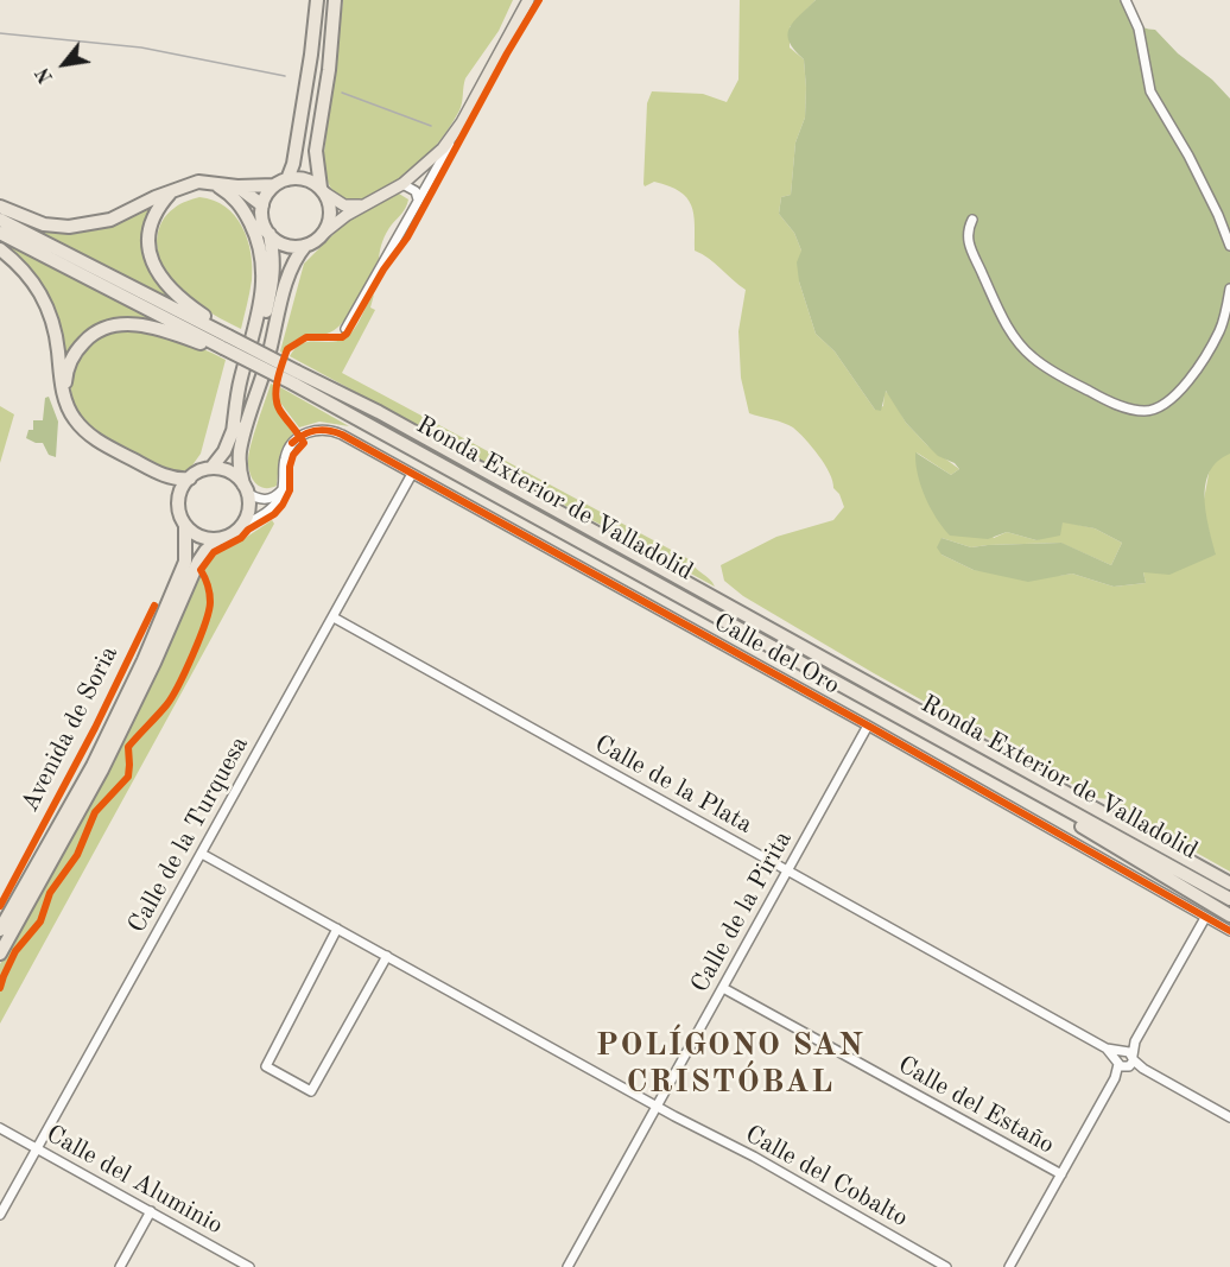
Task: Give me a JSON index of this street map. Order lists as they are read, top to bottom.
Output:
{
  "streets": {
    "highway": ["Ronda Exterior de Valladolid", "Avenida de Soria"],
    "street": [
      "Calle del Oro",
      "Calle de la Plata",
      "Calle de la Turquesa",
      "Calle de la Pirita",
      "Calle del Estaño",
      "Calle del Cobalto",
      "Calle del Aluminio"
    ]
  },
  "crossings": [
    ["Calle del Oro", "Calle de la Turquesa"],
    ["Calle del Oro", "Calle de la Pirita"],
    ["Calle de la Plata", "Calle de la Turquesa"],
    ["Calle de la Plata", "Calle de la Pirita"],
    ["Calle de la Turquesa", "Calle del Cobalto"],
    ["Calle de la Turquesa", "Calle del Aluminio"],
    ["Calle de la Pirita", "Calle del Estaño"],
    ["Calle de la Pirita", "Calle del Cobalto"]
  ],
  "districts": ["POLÍGONO SAN CRISTÓBAL"],
  "north": "bottom left"
}
